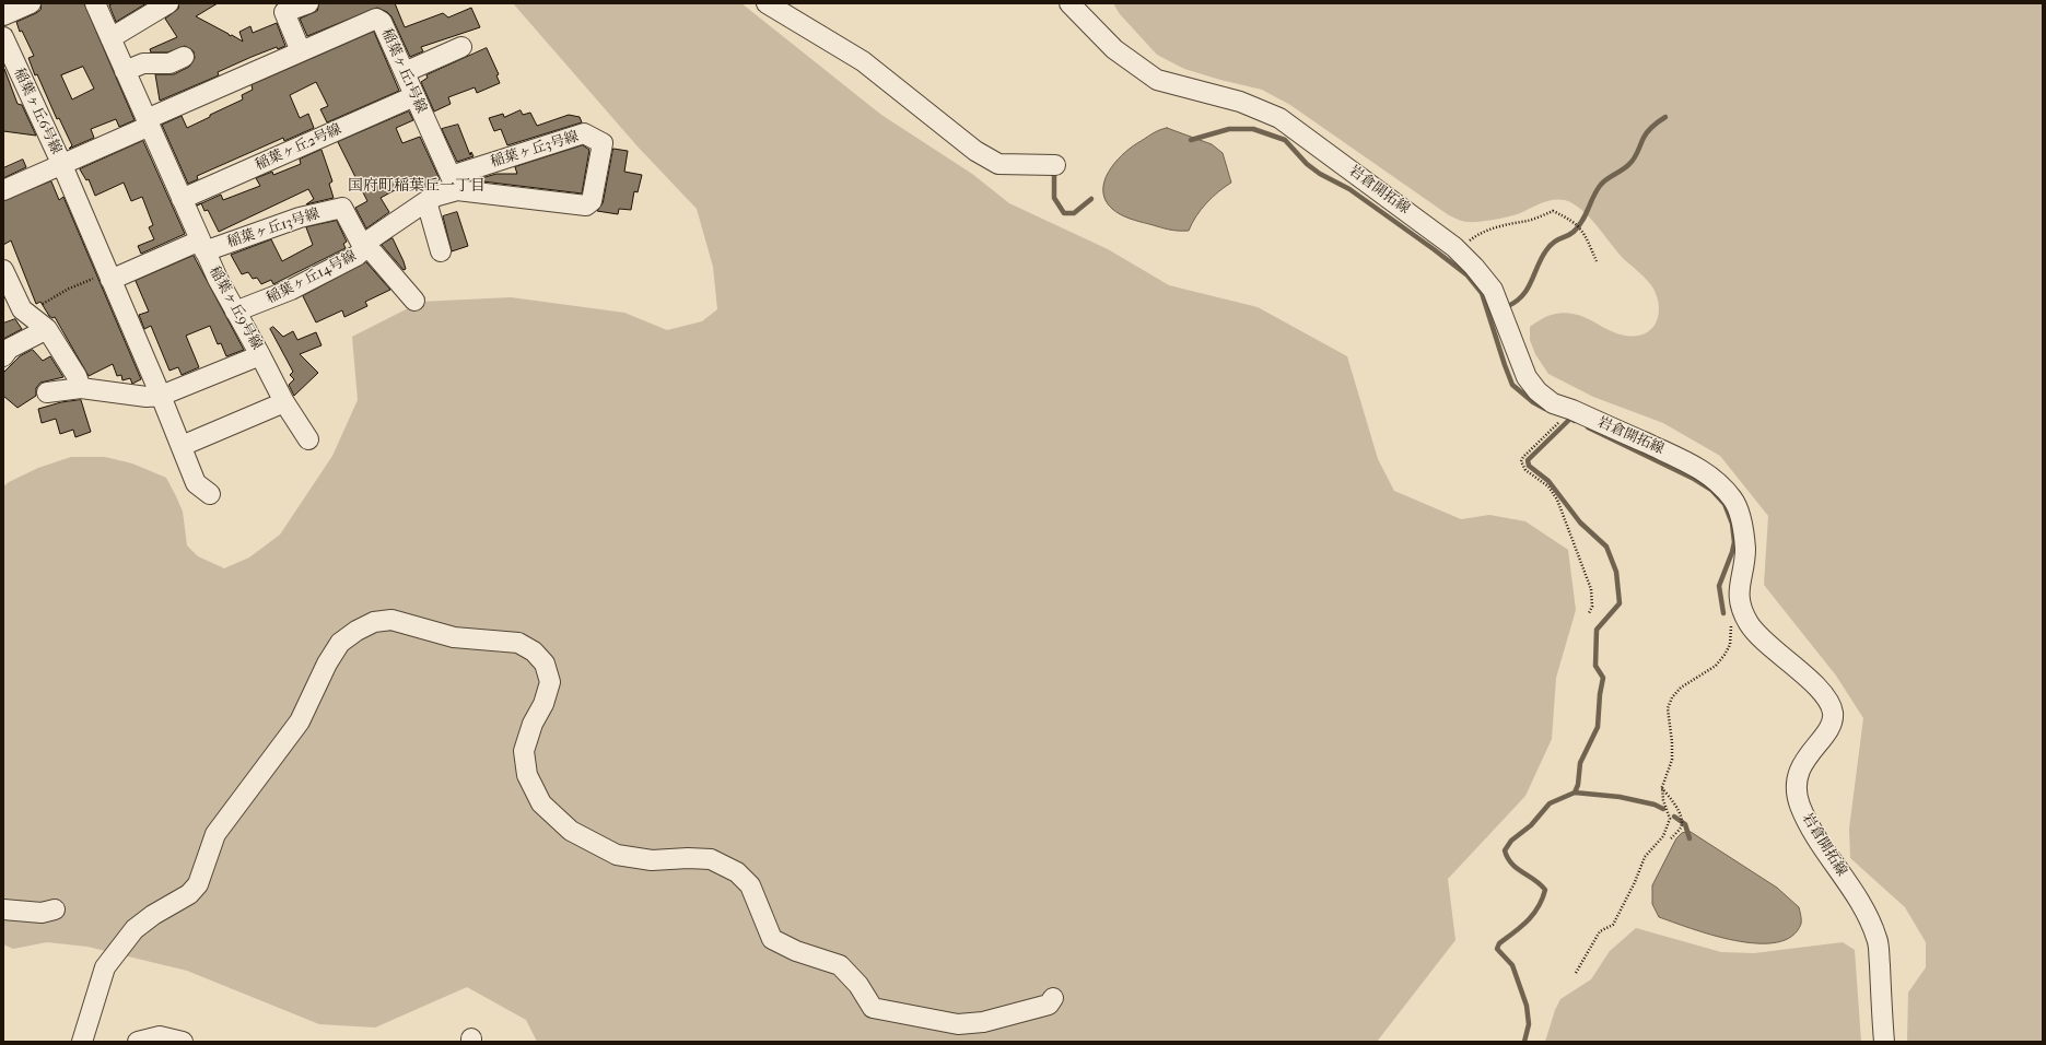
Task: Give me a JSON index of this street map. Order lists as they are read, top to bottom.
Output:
{
  "streets": {
    "street": [
      "稲葉ヶ丘1号線",
      "稲葉ヶ丘6号線",
      "稲葉ヶ丘2号線",
      "稲葉ヶ丘3号線",
      "岩倉開拓線",
      "稲葉ヶ丘13号線",
      "稲葉ヶ丘14号線",
      "稲葉ヶ丘9号線"
    ]
  },
  "crossings": [
    ["稲葉ヶ丘1号線", "稲葉ヶ丘6号線"],
    ["稲葉ヶ丘1号線", "稲葉ヶ丘2号線"],
    ["稲葉ヶ丘1号線", "稲葉ヶ丘3号線"],
    ["稲葉ヶ丘1号線", "稲葉ヶ丘9号線"],
    ["稲葉ヶ丘2号線", "稲葉ヶ丘9号線"],
    ["稲葉ヶ丘13号線", "稲葉ヶ丘14号線"],
    ["稲葉ヶ丘13号線", "稲葉ヶ丘9号線"],
    ["稲葉ヶ丘14号線", "稲葉ヶ丘9号線"]
  ],
  "districts": ["国府町稲葉丘一丁目"]
}
